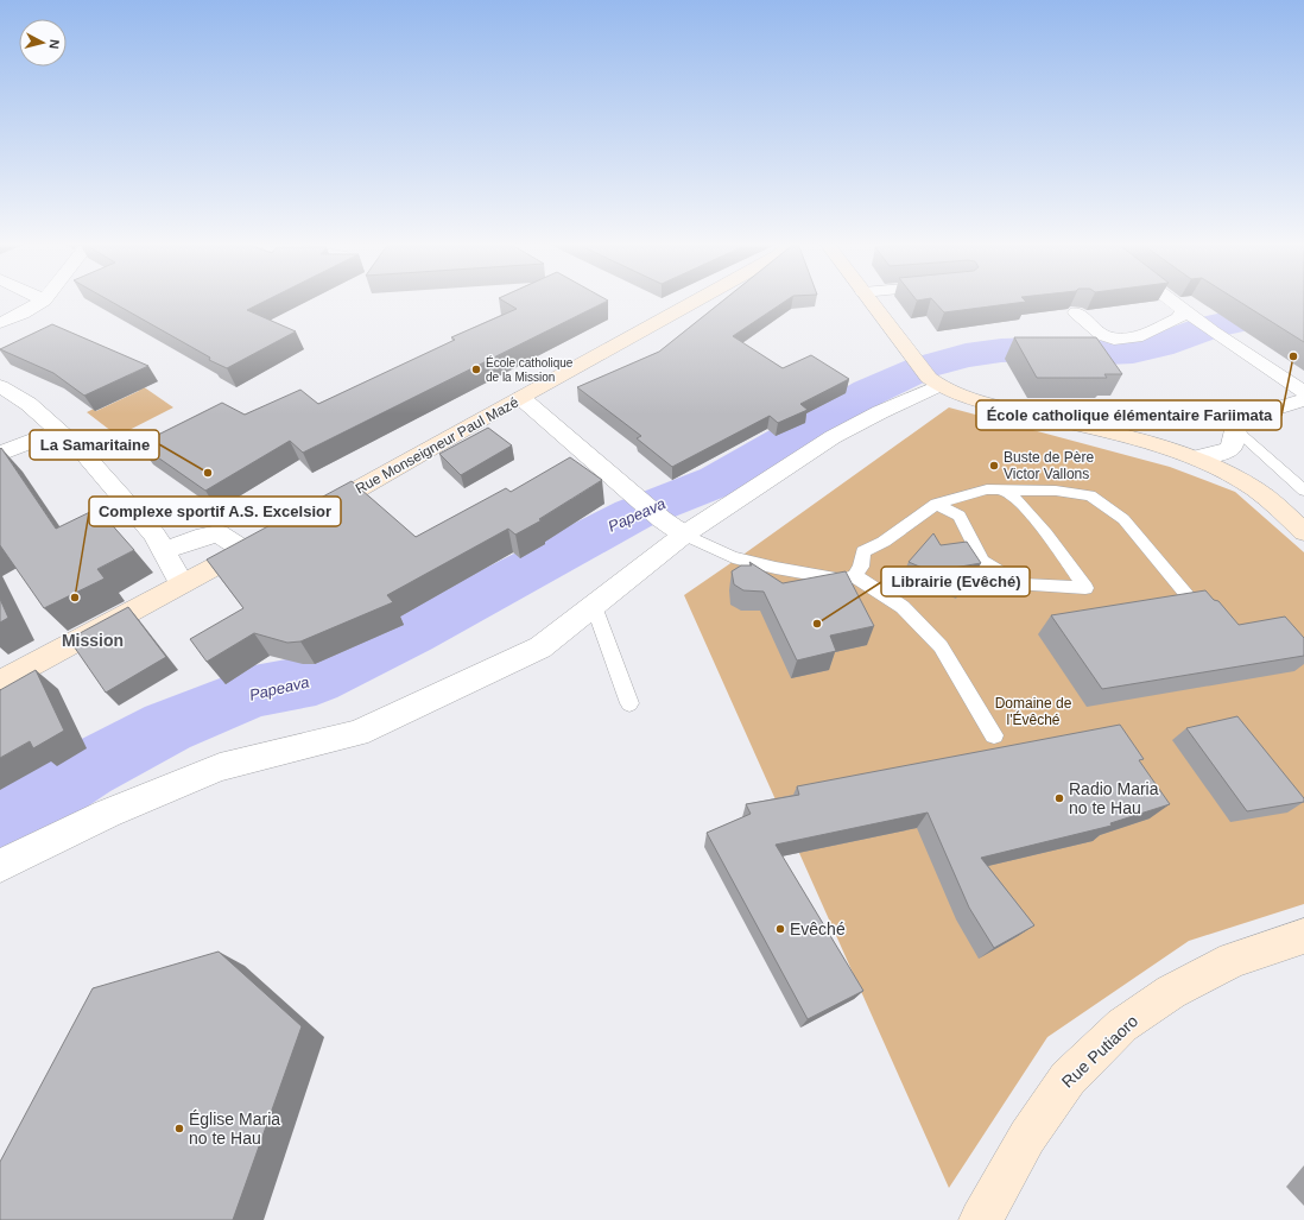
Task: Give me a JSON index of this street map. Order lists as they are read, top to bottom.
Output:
{
  "streets": {
    "main road": ["Rue Monseigneur Paul Mazé", "Rue Putiaoro"]
  },
  "districts": ["Mission"],
  "water": ["Papeava"],
  "parks": ["Domaine de l'Évêché"],
  "places": [
    "École catholique élémentaire Fariimata",
    "École catholique de la Mission",
    "Buste de Père Victor Vallons",
    "La Samaritaine",
    "Complexe sportif A.S. Excelsior",
    "Librairie (Evêché)",
    "Radio Maria no te Hau",
    "Evêché",
    "Église Maria no te Hau"
  ],
  "north": "right"
}
